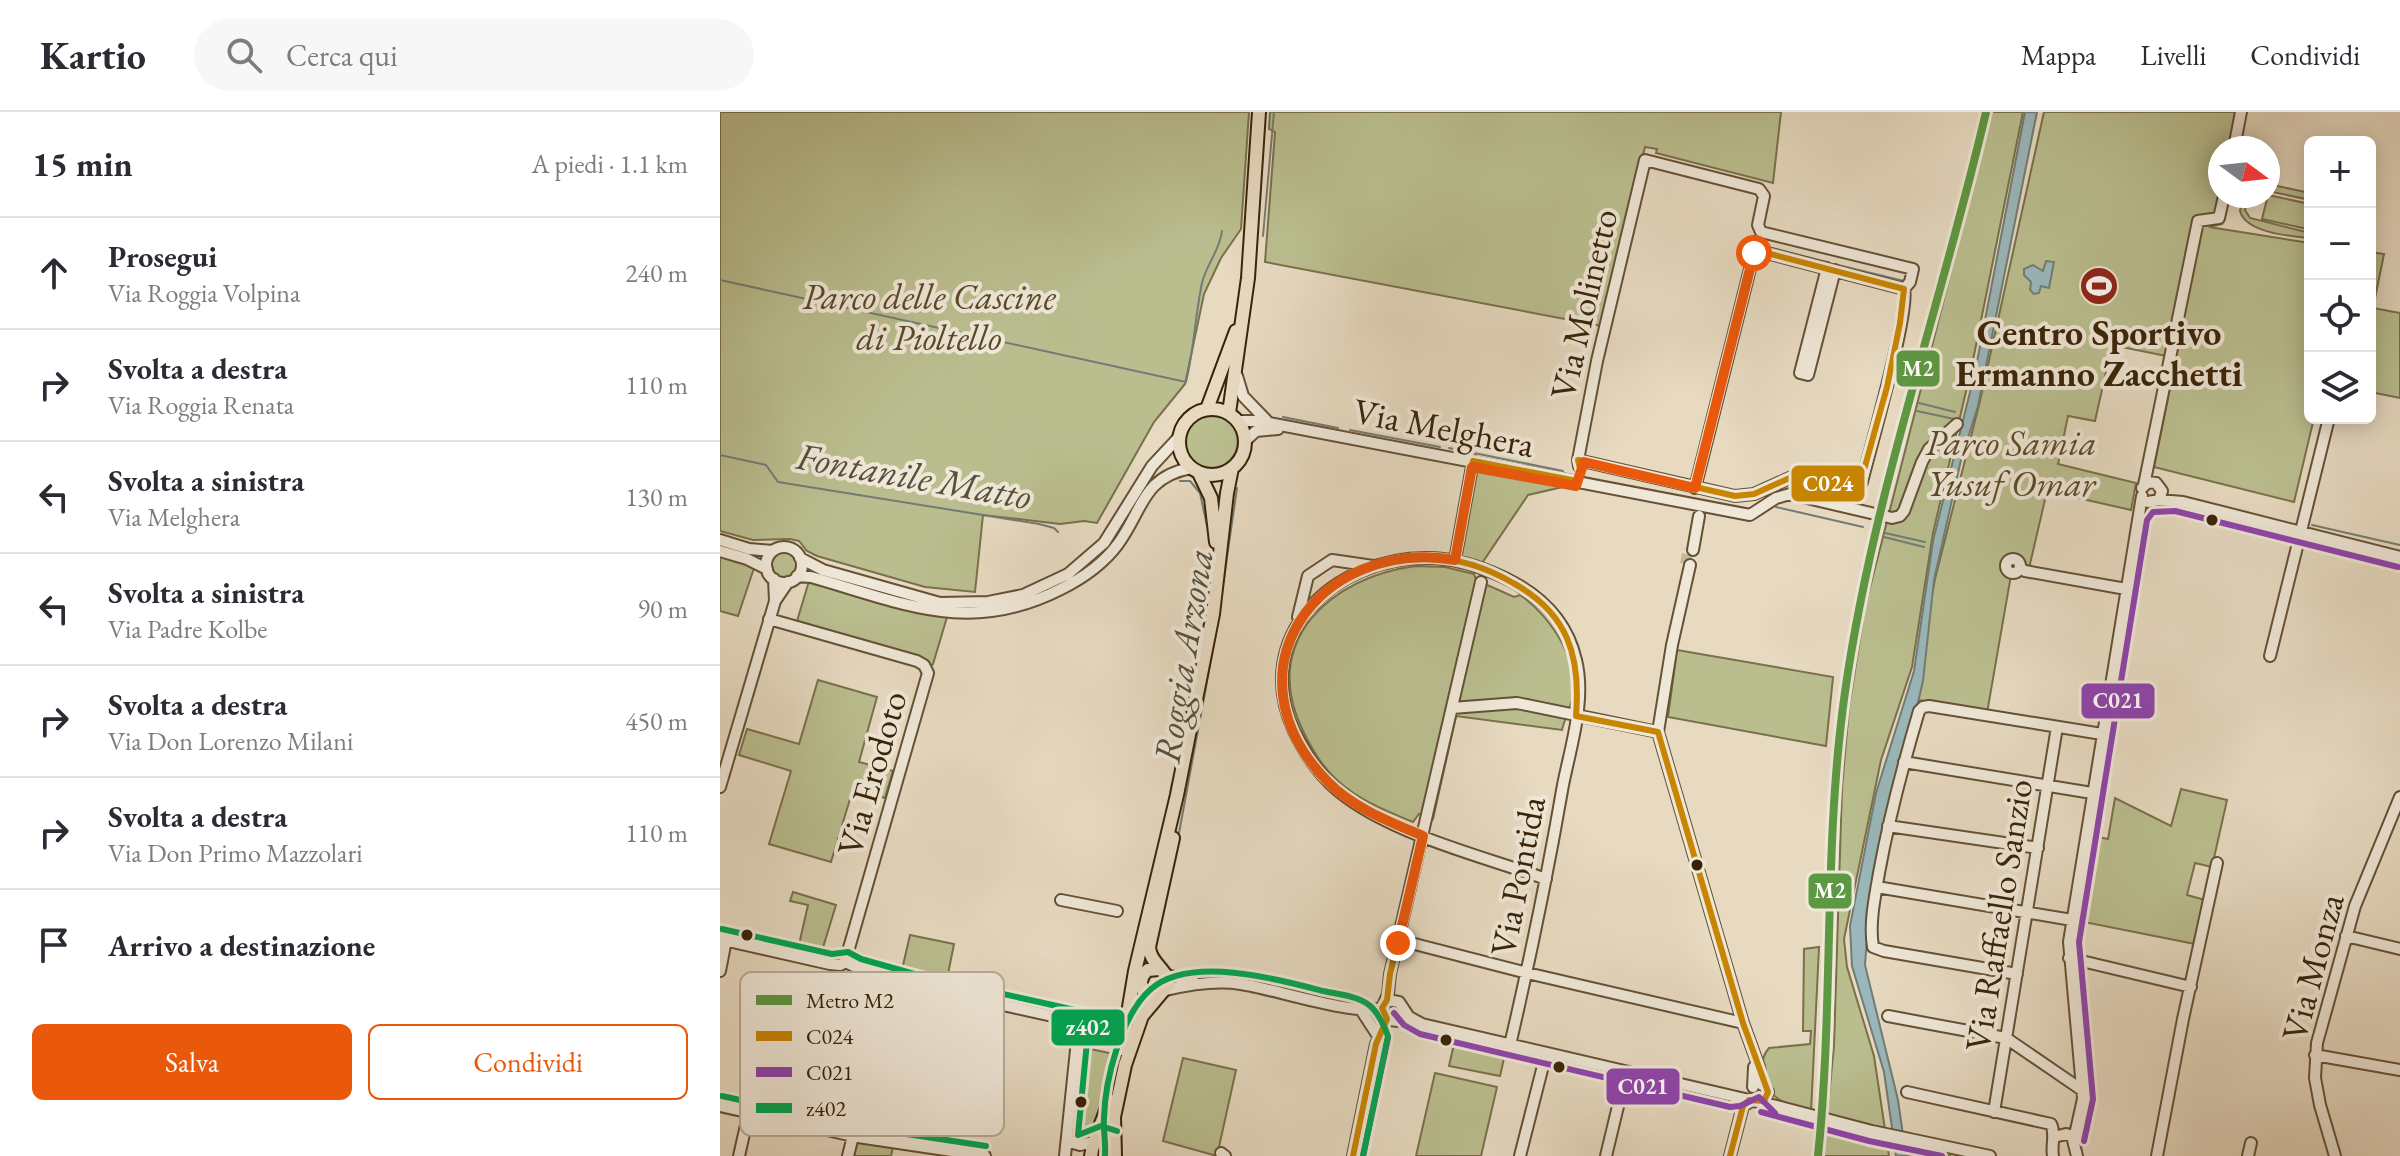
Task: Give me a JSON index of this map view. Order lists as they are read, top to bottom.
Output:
{
  "streets": {
    "street": [
      "Via Molinetto",
      "Via Melghera",
      "Via Erodoto",
      "Via Pontida",
      "Via Raffaello Sanzio",
      "Via Monza"
    ]
  },
  "crossings": [
    ["Via Molinetto", "Via Melghera"]
  ],
  "water": ["Fontanile Matto", "Roggia Arzona"],
  "parks": ["Parco delle Cascine di Pioltello", "Parco Samia Yusuf Omar"],
  "places": {
    "sports": ["Centro Sportivo Ermanno Zacchetti"]
  },
  "lines": [
    "metro line M2",
    "transit line C024",
    "transit line C021",
    "transit line z402"
  ],
  "legend": [
    "Metro M2",
    "C024",
    "C021",
    "z402"
  ],
  "north": "right",
  "page": {
    "header": "Kartio",
    "search": "Cerca qui",
    "nav": ["Mappa", "Livelli", "Condividi"],
    "heading": ["15 min", "A piedi · 1.1 km"],
    "map_buttons": ["+", "−"],
    "list": [
      ["Prosegui", "Via Roggia Volpina", "240 m"],
      ["Svolta a destra", "Via Roggia Renata", "110 m"],
      ["Svolta a sinistra", "Via Melghera", "130 m"],
      ["Svolta a sinistra", "Via Padre Kolbe", "90 m"],
      ["Svolta a destra", "Via Don Lorenzo Milani", "450 m"],
      ["Svolta a destra", "Via Don Primo Mazzolari", "110 m"],
      "Arrivo a destinazione"
    ],
    "buttons": ["Salva", "Condividi"]
  }
}
